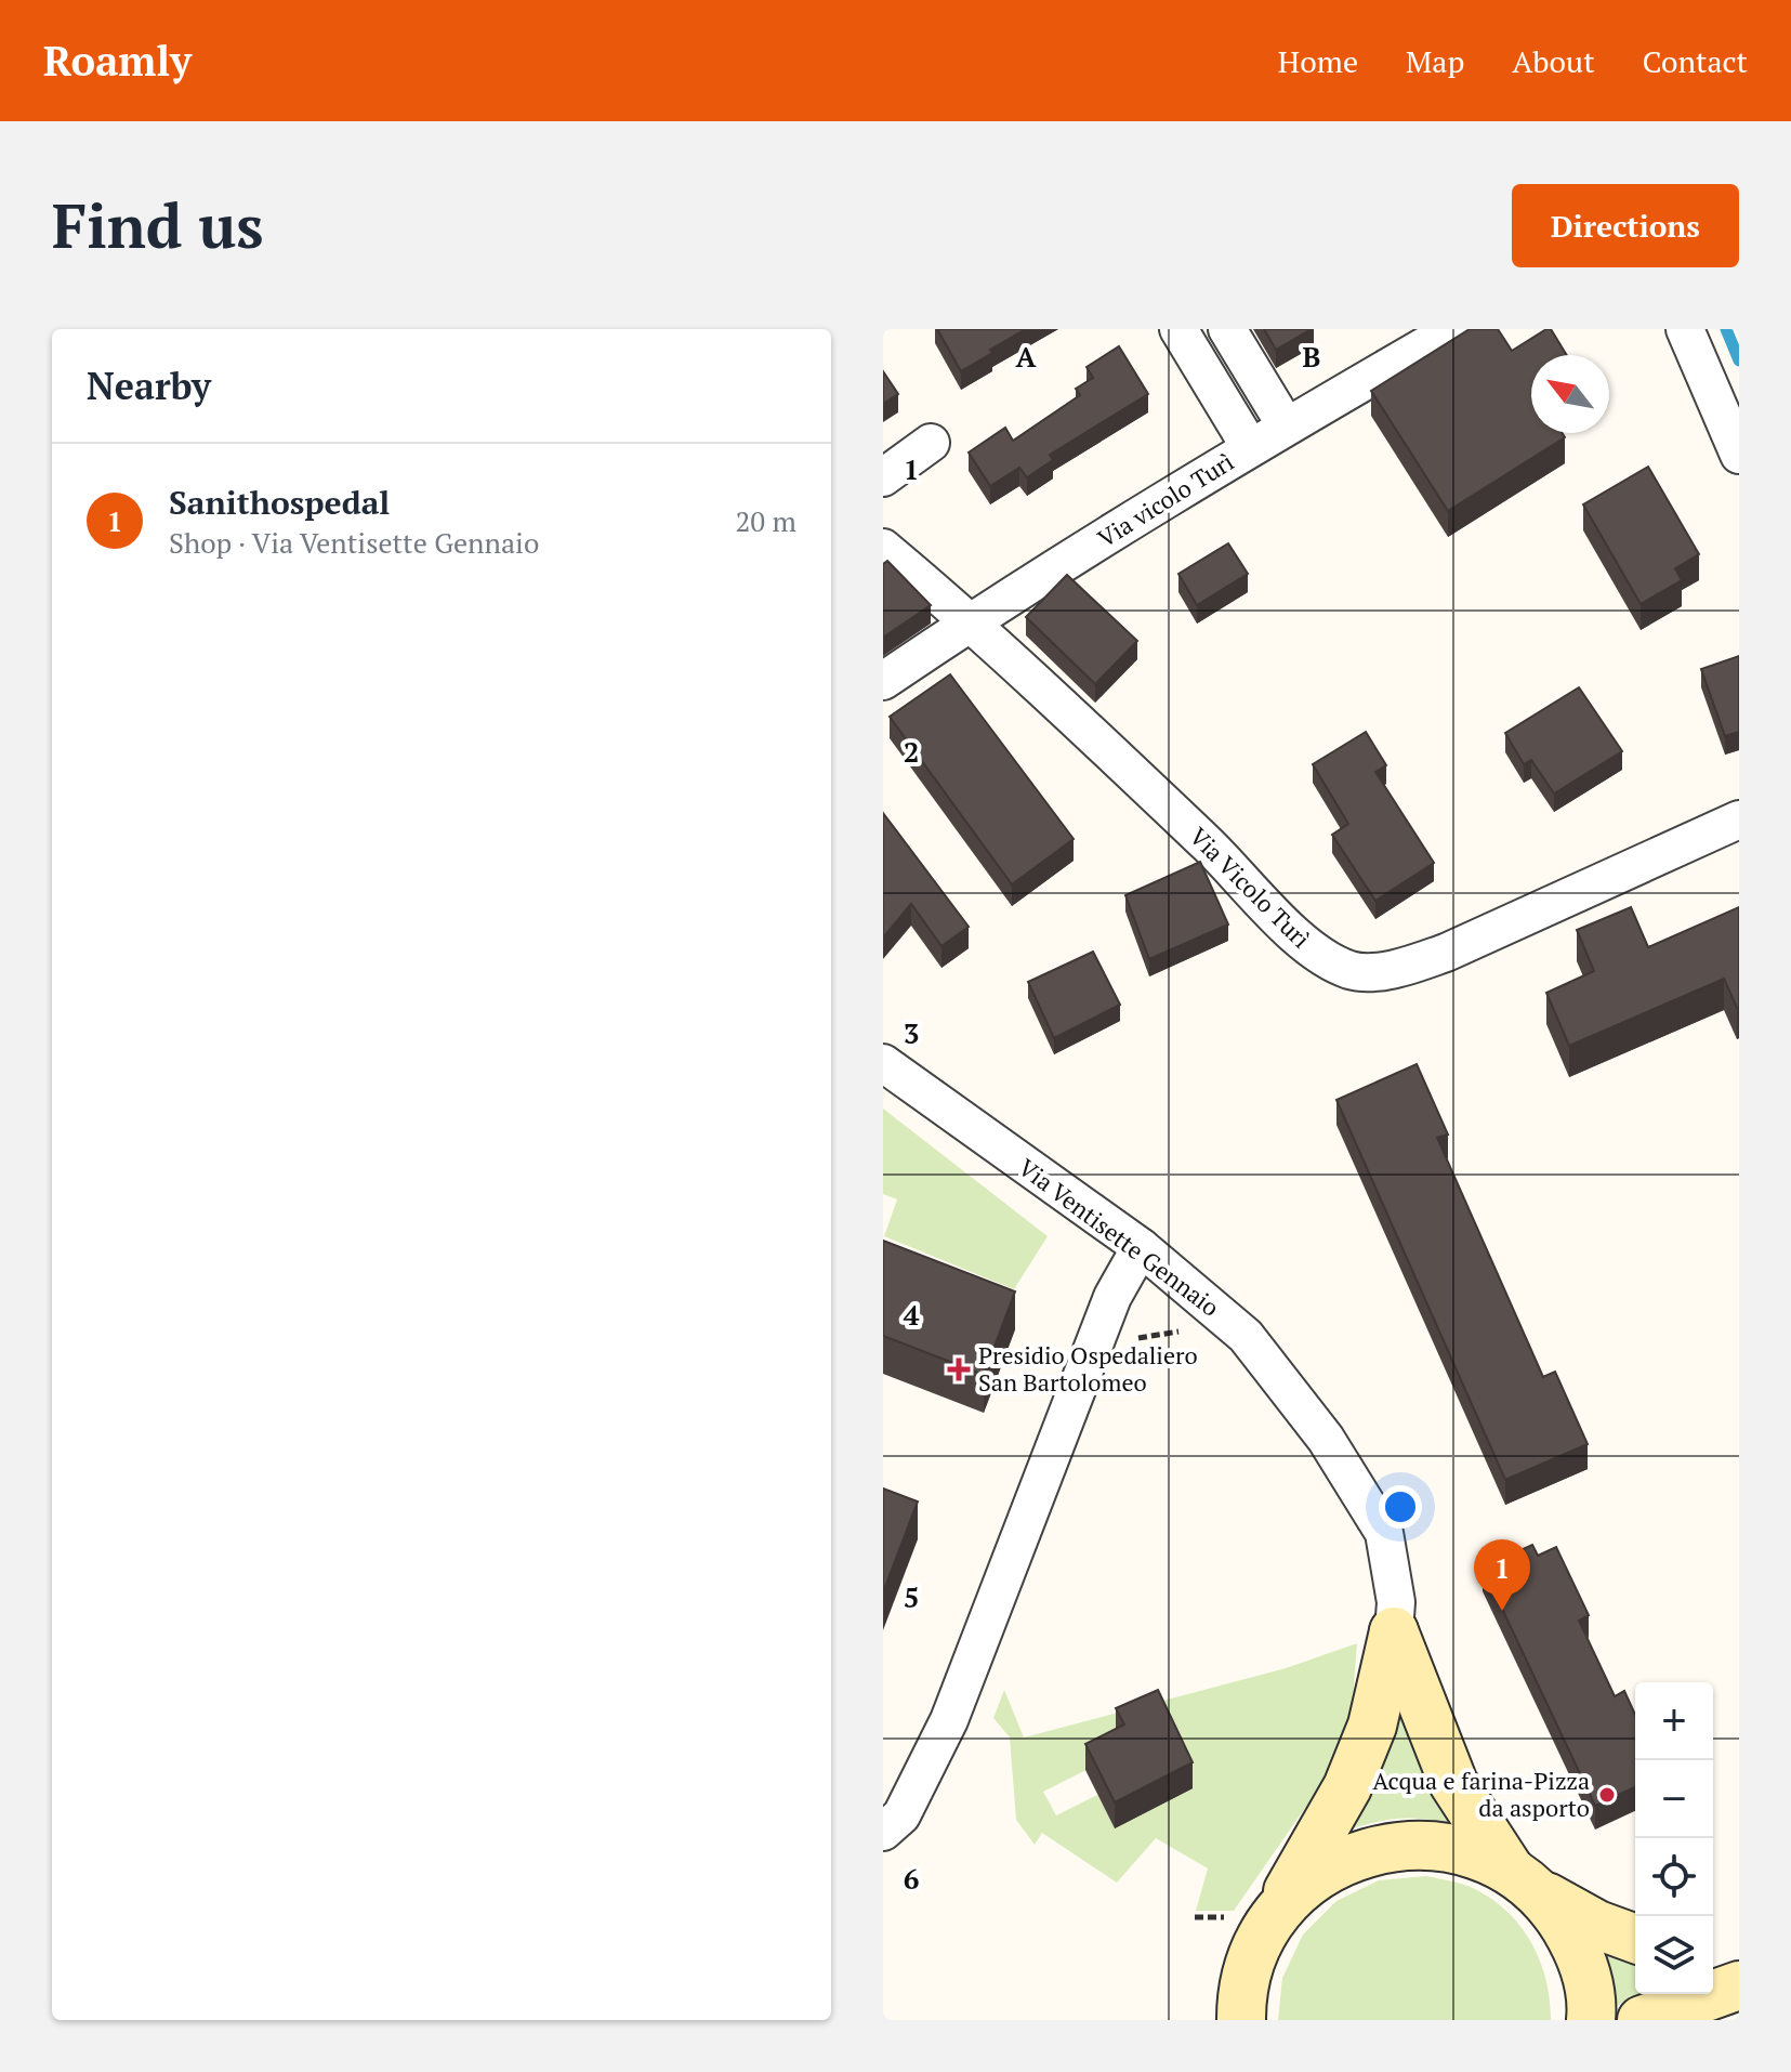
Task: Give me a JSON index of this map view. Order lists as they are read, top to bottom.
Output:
{
  "streets": {
    "street": ["Via vicolo Turì", "Via Vicolo Turì", "Via Ventisette Gennaio"]
  },
  "crossings": [
    ["Via vicolo Turì", "Via Vicolo Turì"]
  ],
  "places": {
    "health": ["Presidio Ospedaliero San Bartolomeo"],
    "other": ["Acqua e farina-Pizza da asporto"]
  },
  "north": "top left",
  "page": {
    "header": "Roamly",
    "nav": [
      "Home",
      "Map",
      "About",
      "Contact"
    ],
    "buttons": "Directions",
    "title": "Find us",
    "heading": "Nearby",
    "list": [
      {
        "mark": "1",
        "name": "Sanithospedal",
        "note": "Shop · Via Ventisette Gennaio",
        "value": "20 m"
      }
    ],
    "pins": "1",
    "map_buttons": ["+", "−"]
  },
  "grid": {
    "columns": ["A", "B"],
    "rows": [
      "1",
      "2",
      "3",
      "4",
      "5",
      "6"
    ]
  }
}
